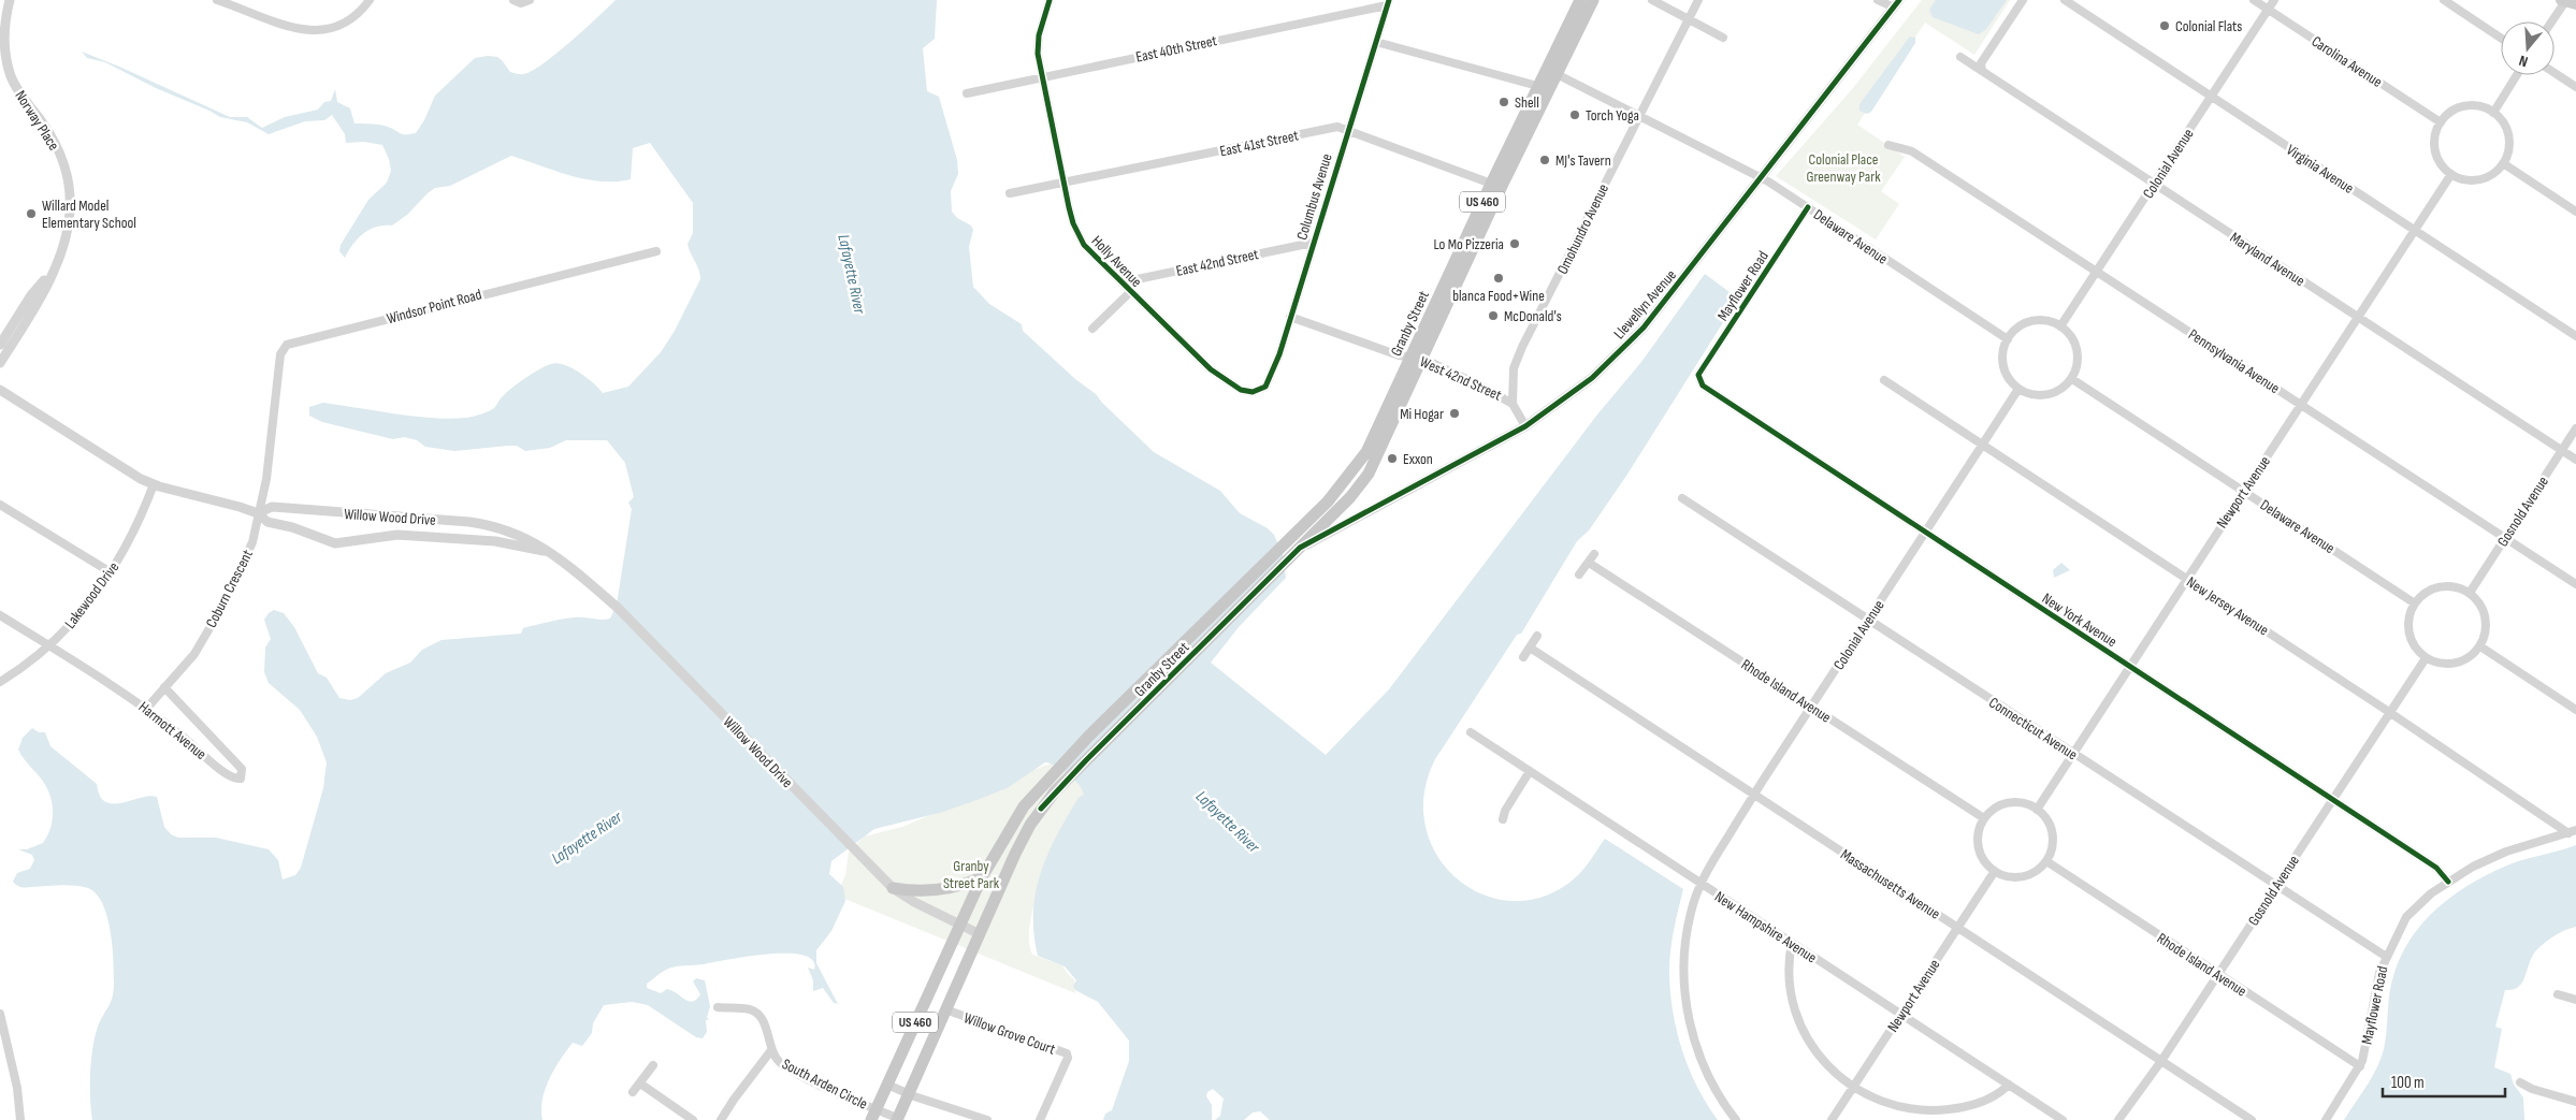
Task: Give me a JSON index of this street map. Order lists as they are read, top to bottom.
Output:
{
  "streets": {
    "main road": ["US 460", "Granby Street"],
    "street": [
      "East 40th Street",
      "Carolina Avenue",
      "Norway Place",
      "East 41st Street",
      "Colonial Avenue",
      "Virginia Avenue",
      "Columbus Avenue",
      "Omohundro Avenue",
      "Delaware Avenue",
      "Maryland Avenue",
      "Holly Avenue",
      "East 42nd Street",
      "Mayflower Road",
      "Llewellyn Avenue",
      "Windsor Point Road",
      "Pennsylvania Avenue",
      "West 42nd Street",
      "Newport Avenue",
      "Gosnold Avenue",
      "Willow Wood Drive",
      "Coburn Crescent",
      "Lakewood Drive",
      "New Jersey Avenue",
      "New York Avenue",
      "Rhode Island Avenue",
      "Connecticut Avenue",
      "Harmott Avenue",
      "Massachusetts Avenue",
      "New Hampshire Avenue",
      "Willow Grove Court",
      "South Arden Circle"
    ]
  },
  "crossings": [
    ["East 40th Street", "Columbus Avenue"],
    ["East 40th Street", "Holly Avenue"],
    ["Carolina Avenue", "Colonial Avenue"],
    ["Carolina Avenue", "Newport Avenue"],
    ["East 41st Street", "Columbus Avenue"],
    ["East 41st Street", "Holly Avenue"],
    ["East 41st Street", "Granby Street"],
    ["Colonial Avenue", "Virginia Avenue"],
    ["Colonial Avenue", "Delaware Avenue"],
    ["Colonial Avenue", "Maryland Avenue"],
    ["Colonial Avenue", "Pennsylvania Avenue"],
    ["Colonial Avenue", "New Jersey Avenue"],
    ["Colonial Avenue", "New York Avenue"],
    ["Colonial Avenue", "Rhode Island Avenue"],
    ["Colonial Avenue", "Connecticut Avenue"],
    ["Colonial Avenue", "Massachusetts Avenue"],
    ["Colonial Avenue", "New Hampshire Avenue"],
    ["Virginia Avenue", "Newport Avenue"],
    ["Columbus Avenue", "Holly Avenue"],
    ["Columbus Avenue", "East 42nd Street"],
    ["Omohundro Avenue", "Delaware Avenue"],
    ["Omohundro Avenue", "West 42nd Street"],
    ["Delaware Avenue", "Mayflower Road"],
    ["Delaware Avenue", "Llewellyn Avenue"],
    ["Delaware Avenue", "Granby Street"],
    ["Delaware Avenue", "Newport Avenue"],
    ["Delaware Avenue", "Gosnold Avenue"],
    ["Maryland Avenue", "Newport Avenue"],
    ["Maryland Avenue", "Gosnold Avenue"],
    ["Holly Avenue", "East 42nd Street"],
    ["Mayflower Road", "New Jersey Avenue"],
    ["Mayflower Road", "New York Avenue"],
    ["Mayflower Road", "Rhode Island Avenue"],
    ["Mayflower Road", "Connecticut Avenue"],
    ["Llewellyn Avenue", "Granby Street"],
    ["Llewellyn Avenue", "West 42nd Street"],
    ["Windsor Point Road", "Coburn Crescent"],
    ["Granby Street", "West 42nd Street"],
    ["Granby Street", "Willow Wood Drive"],
    ["Granby Street", "Willow Grove Court"],
    ["Granby Street", "South Arden Circle"],
    ["Pennsylvania Avenue", "Newport Avenue"],
    ["Pennsylvania Avenue", "Gosnold Avenue"],
    ["Newport Avenue", "New Jersey Avenue"],
    ["Newport Avenue", "New York Avenue"],
    ["Newport Avenue", "Rhode Island Avenue"],
    ["Newport Avenue", "Connecticut Avenue"],
    ["Newport Avenue", "Massachusetts Avenue"],
    ["Newport Avenue", "New Hampshire Avenue"],
    ["Gosnold Avenue", "New Jersey Avenue"],
    ["Gosnold Avenue", "New York Avenue"],
    ["Gosnold Avenue", "Rhode Island Avenue"],
    ["Gosnold Avenue", "Connecticut Avenue"],
    ["Gosnold Avenue", "Massachusetts Avenue"],
    ["Willow Wood Drive", "Coburn Crescent"],
    ["Willow Wood Drive", "Lakewood Drive"],
    ["Coburn Crescent", "Harmott Avenue"],
    ["Lakewood Drive", "Harmott Avenue"]
  ],
  "water": ["Lafayette River"],
  "parks": ["Colonial Place Greenway Park", "Granby Street Park"],
  "places": [
    "Colonial Flats",
    "Shell",
    "Torch Yoga",
    "MJ's Tavern",
    "Willard Model Elementary School",
    "Lo Mo Pizzeria",
    "blanca Food+Wine",
    "McDonald's",
    "Mi Hogar",
    "Exxon"
  ],
  "scale_bar": "100 m",
  "north": "bottom"
}
